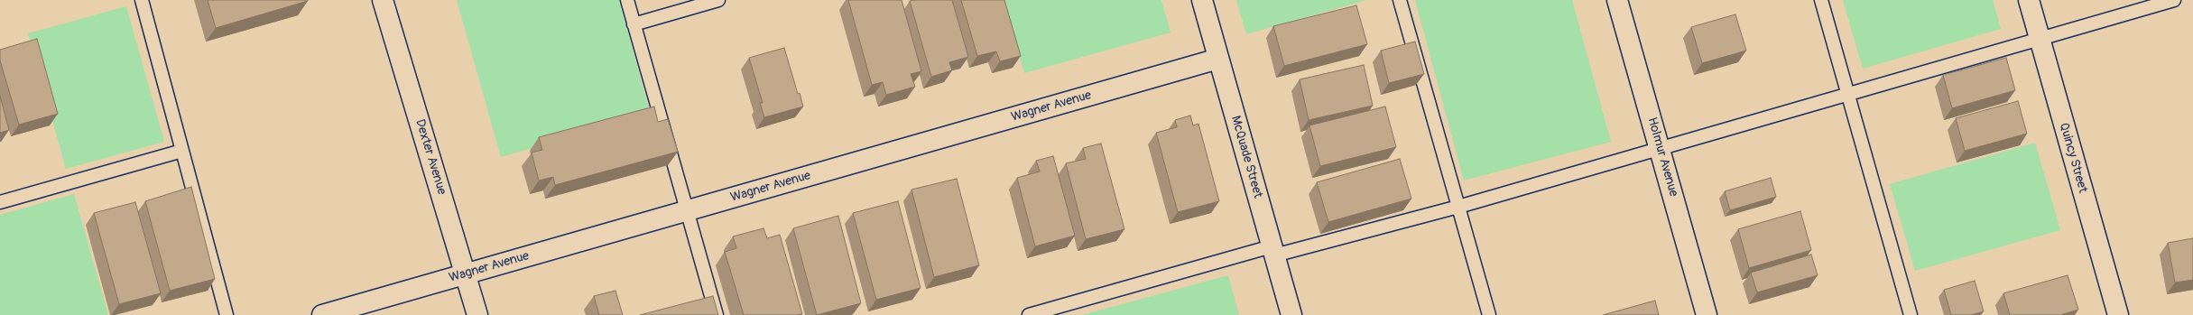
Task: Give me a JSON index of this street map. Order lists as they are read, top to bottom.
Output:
{
  "streets": {
    "street": [
      "Wagner Avenue",
      "Dexter Avenue",
      "McQuade Street",
      "Holmur Avenue",
      "Quincy Street"
    ]
  },
  "crossings": [
    ["Wagner Avenue", "Dexter Avenue"],
    ["Wagner Avenue", "McQuade Street"]
  ]
}
